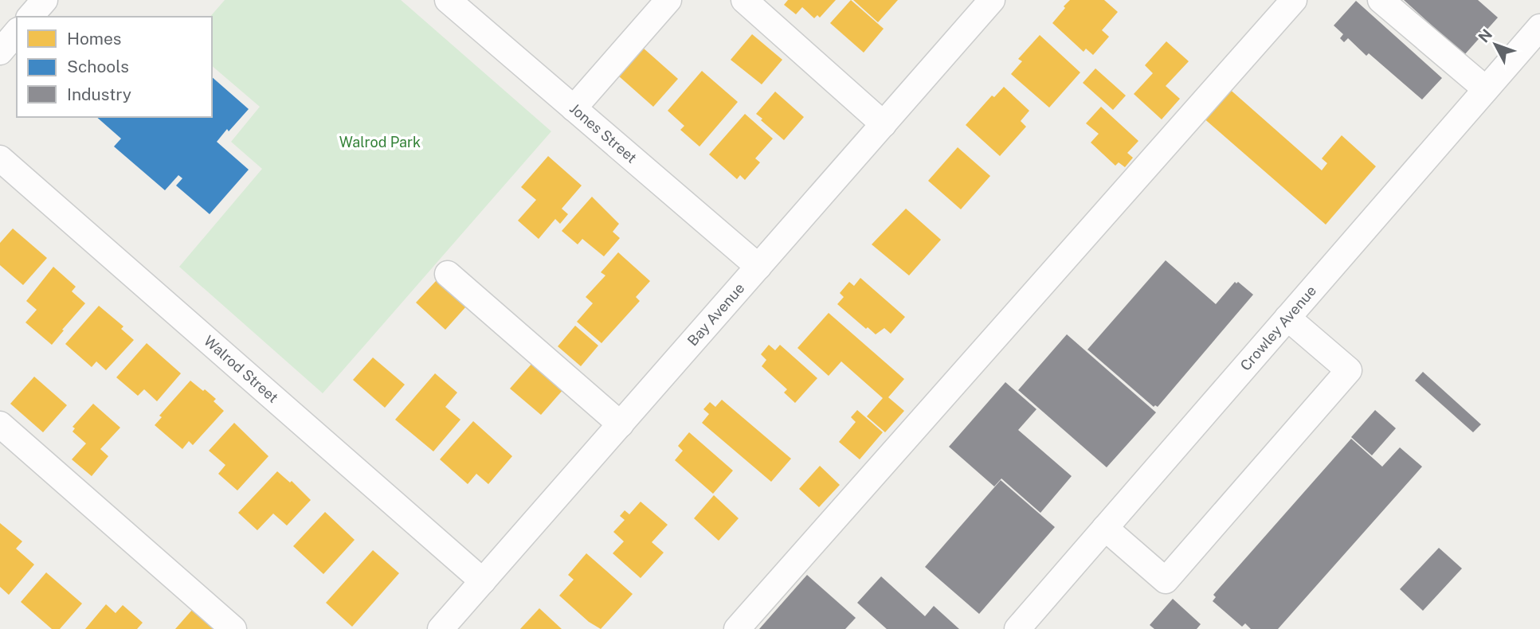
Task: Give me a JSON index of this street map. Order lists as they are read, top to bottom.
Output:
{
  "streets": {
    "street": [
      "Jones Street",
      "Bay Avenue",
      "Crowley Avenue",
      "Walrod Street"
    ]
  },
  "crossings": [
    ["Jones Street", "Bay Avenue"],
    ["Bay Avenue", "Walrod Street"]
  ],
  "parks": ["Walrod Park"],
  "legend": ["Homes", "Schools", "Industry"],
  "north": "top left"
}
